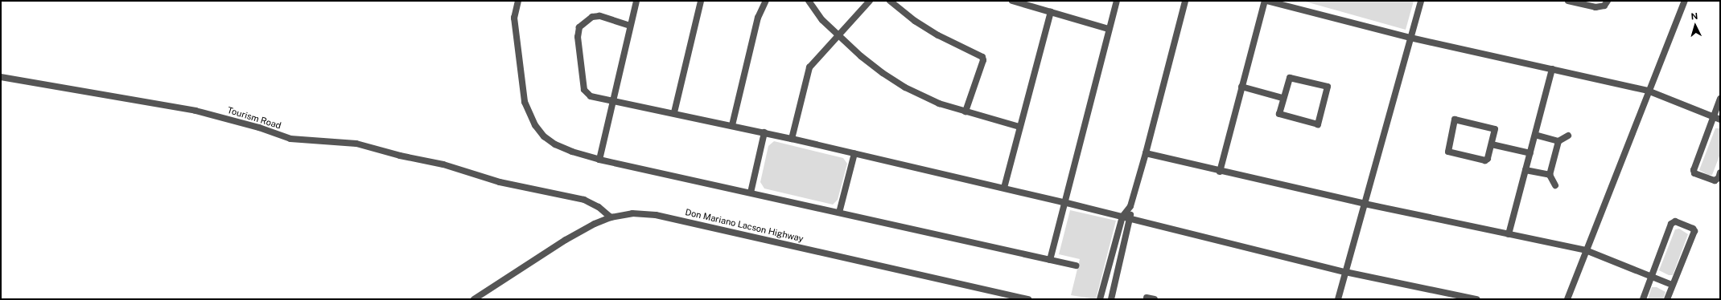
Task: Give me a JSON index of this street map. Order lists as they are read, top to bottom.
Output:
{
  "streets": {
    "street": ["Tourism Road", "Don Mariano Lacson Highway"]
  },
  "crossings": [
    ["Tourism Road", "Don Mariano Lacson Highway"]
  ],
  "north": "top"
}
